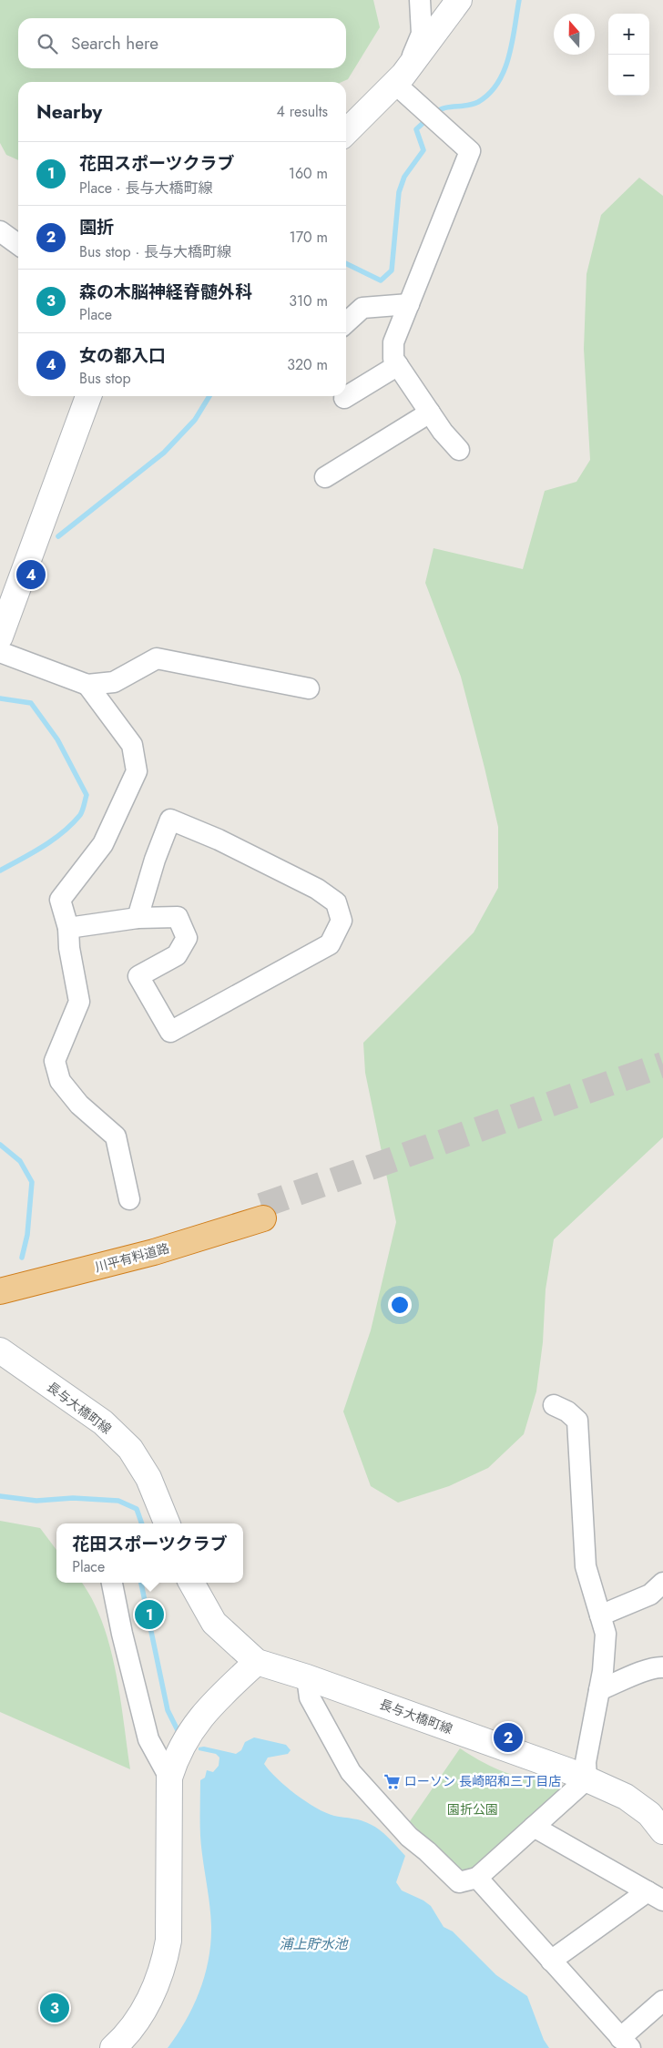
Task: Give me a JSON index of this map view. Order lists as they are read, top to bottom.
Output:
{
  "streets": {
    "highway": ["川平有料道路"],
    "street": ["長与大橋町線"]
  },
  "water": ["浦上貯水池"],
  "parks": ["園折公園"],
  "places": {
    "supermarket": ["ローソン 長崎昭和三丁目店"]
  },
  "north": "top",
  "page": {
    "map_buttons": ["+", "−"],
    "search": "Search here",
    "heading": ["Nearby", "4 results"],
    "list": [
      {
        "mark": "1",
        "name": "花田スポーツクラブ",
        "note": "Place · 長与大橋町線",
        "value": "160 m"
      },
      {
        "mark": "2",
        "name": "園折",
        "note": "Bus stop · 長与大橋町線",
        "value": "170 m"
      },
      {
        "mark": "3",
        "name": "森の木脳神経脊髄外科",
        "note": "Place",
        "value": "310 m"
      },
      {
        "mark": "4",
        "name": "女の都入口",
        "note": "Bus stop",
        "value": "320 m"
      }
    ],
    "pins": [
      "4",
      "1",
      "2",
      "3"
    ],
    "popup": ["花田スポーツクラブ", "Place"]
  }
}
